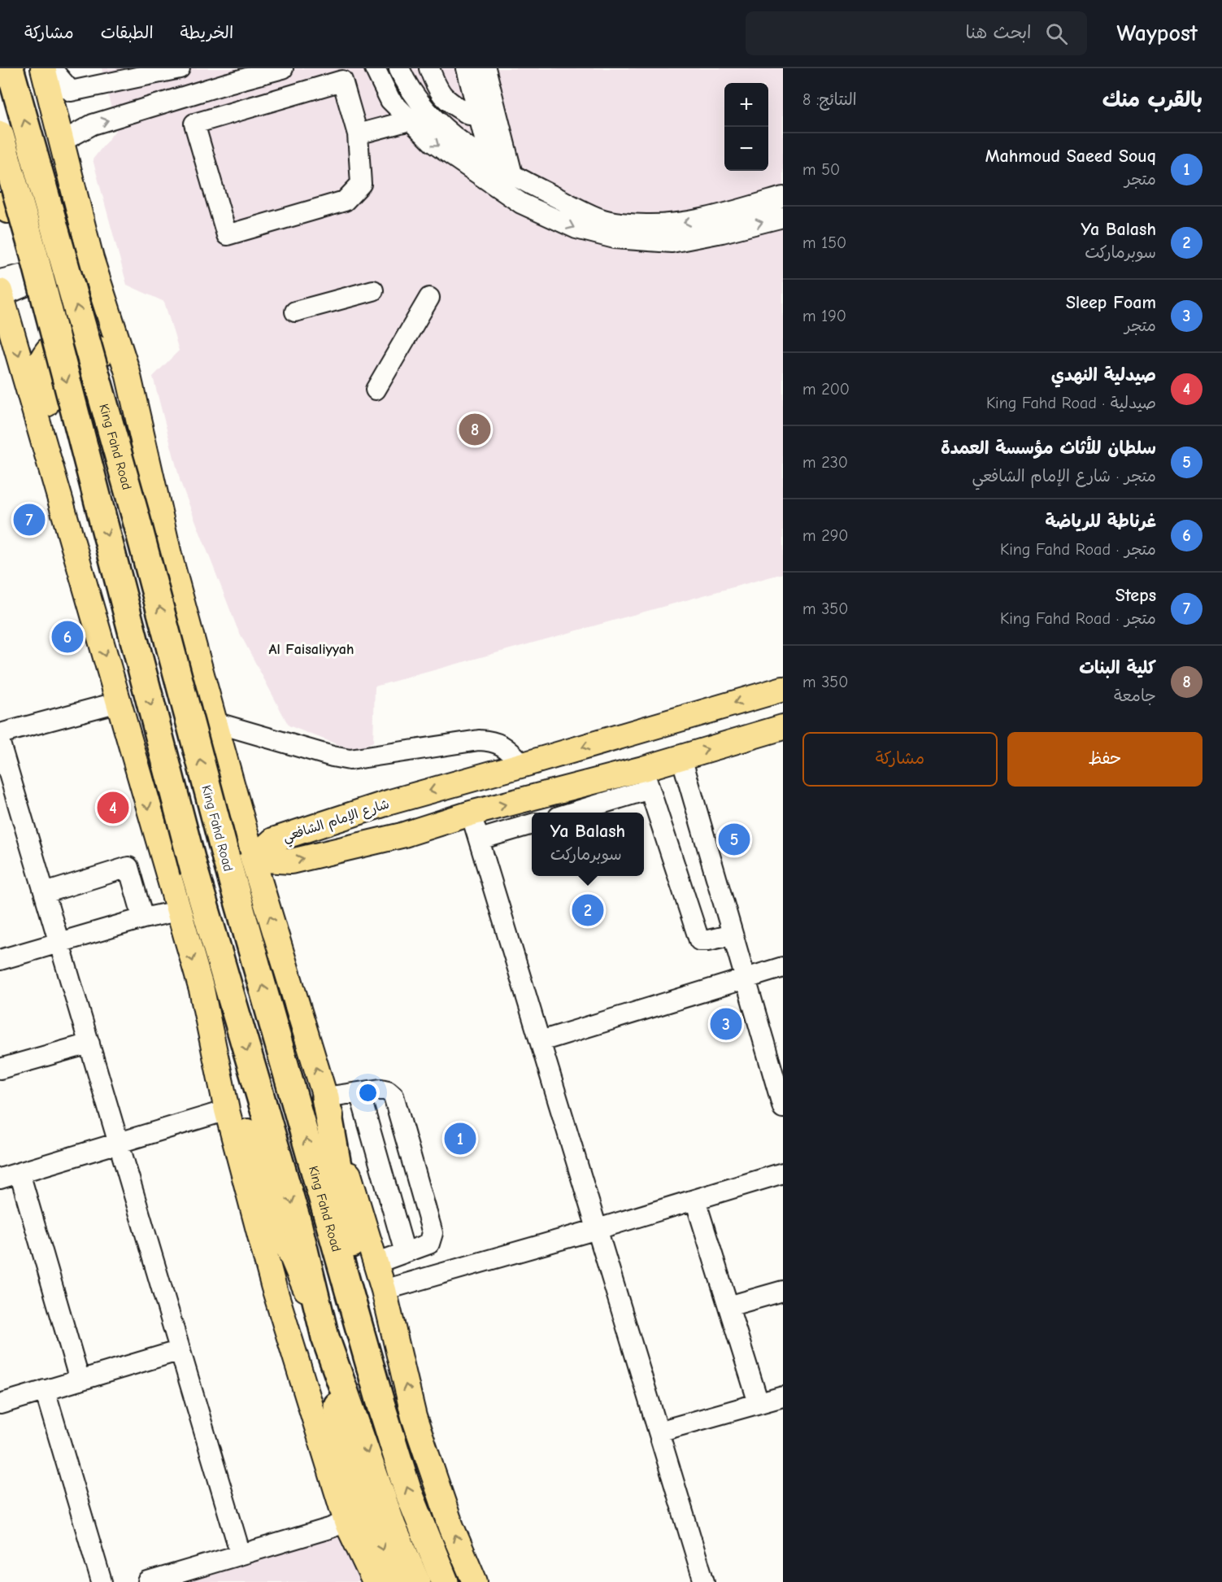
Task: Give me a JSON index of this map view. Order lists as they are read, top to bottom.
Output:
{
  "streets": {
    "highway": ["King Fahd Road"],
    "main road": ["شارع الإمام الشافعي"]
  },
  "districts": ["Al Faisaliyyah"],
  "page": {
    "header": "Waypost",
    "search": "ابحث هنا",
    "nav": ["الخريطة", "الطبقات", "مشاركة"],
    "heading": ["بالقرب منك", "النتائج: 8"],
    "map_buttons": ["+", "−"],
    "list": [
      {
        "mark": "1",
        "name": "Mahmoud Saeed Souq",
        "note": "متجر",
        "value": "50 m"
      },
      {
        "mark": "2",
        "name": "Ya Balash",
        "note": "سوبرماركت",
        "value": "150 m"
      },
      {
        "mark": "3",
        "name": "Sleep Foam",
        "note": "متجر",
        "value": "190 m"
      },
      {
        "mark": "4",
        "name": "صيدلية النهدي",
        "note": "صيدلية · King Fahd Road",
        "value": "200 m"
      },
      {
        "mark": "5",
        "name": "سلطان للأثاث مؤسسة العمدة",
        "note": "متجر · شارع الإمام الشافعي",
        "value": "230 m"
      },
      {
        "mark": "6",
        "name": "غرناطة للرياضة",
        "note": "متجر · King Fahd Road",
        "value": "290 m"
      },
      {
        "mark": "7",
        "name": "Steps",
        "note": "متجر · King Fahd Road",
        "value": "350 m"
      },
      {
        "mark": "8",
        "name": "كلية البنات",
        "note": "جامعة",
        "value": "350 m"
      }
    ],
    "pins": [
      "8",
      "7",
      "6",
      "4",
      "5",
      "2",
      "3",
      "1"
    ],
    "buttons": ["حفظ", "مشاركة"],
    "popup": ["Ya Balash", "سوبرماركت"]
  }
}
